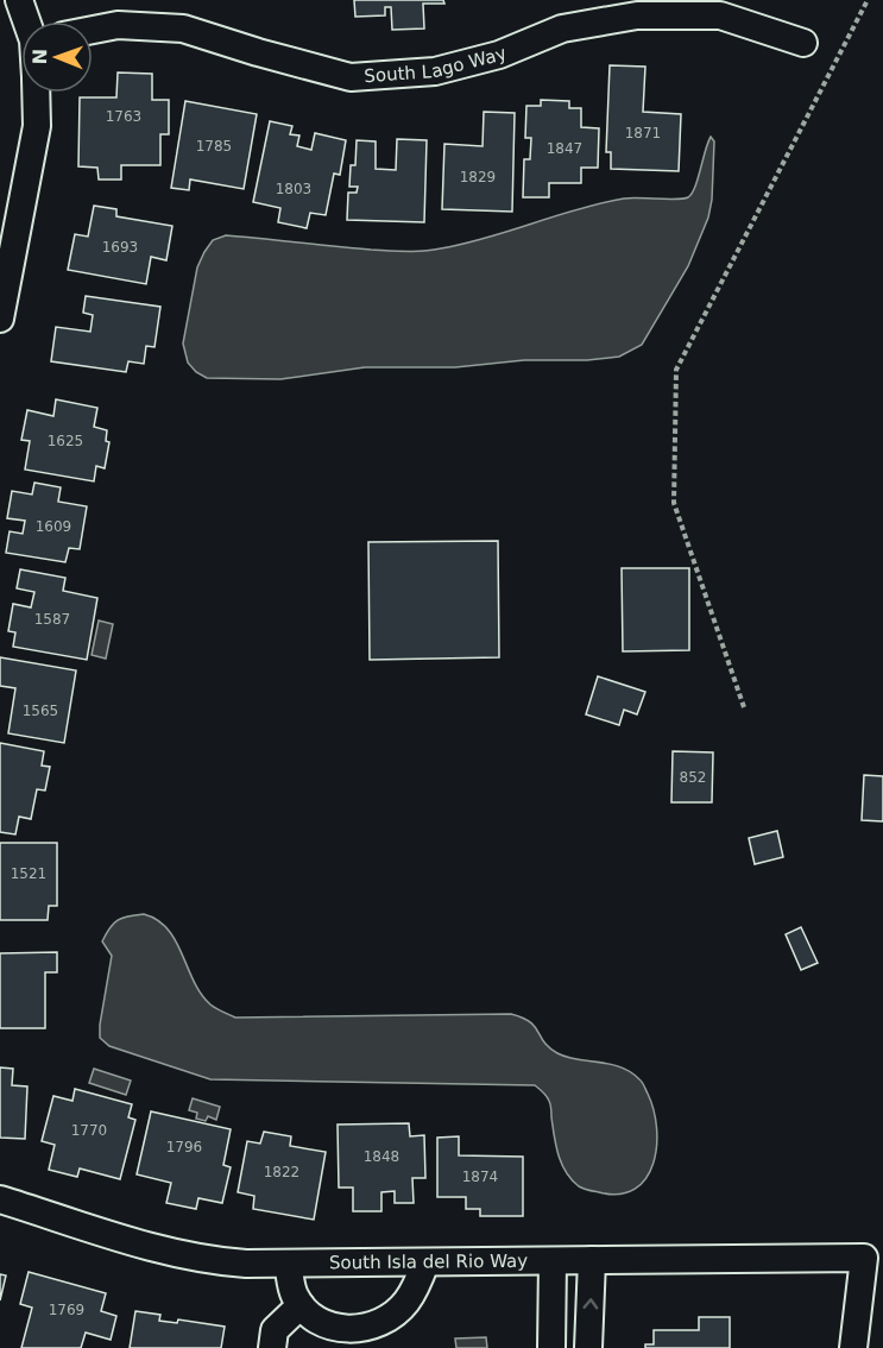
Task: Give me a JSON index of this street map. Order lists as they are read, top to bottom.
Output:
{
  "streets": {
    "street": ["South Lago Way", "South Isla del Rio Way"]
  },
  "house_numbers": [
    "1763",
    "1871",
    "1785",
    "1847",
    "1829",
    "1803",
    "1693",
    "1625",
    "1609",
    "1587",
    "1565",
    "852",
    "1521",
    "1770",
    "1796",
    "1848",
    "1822",
    "1874",
    "1769"
  ],
  "north": "left"
}
